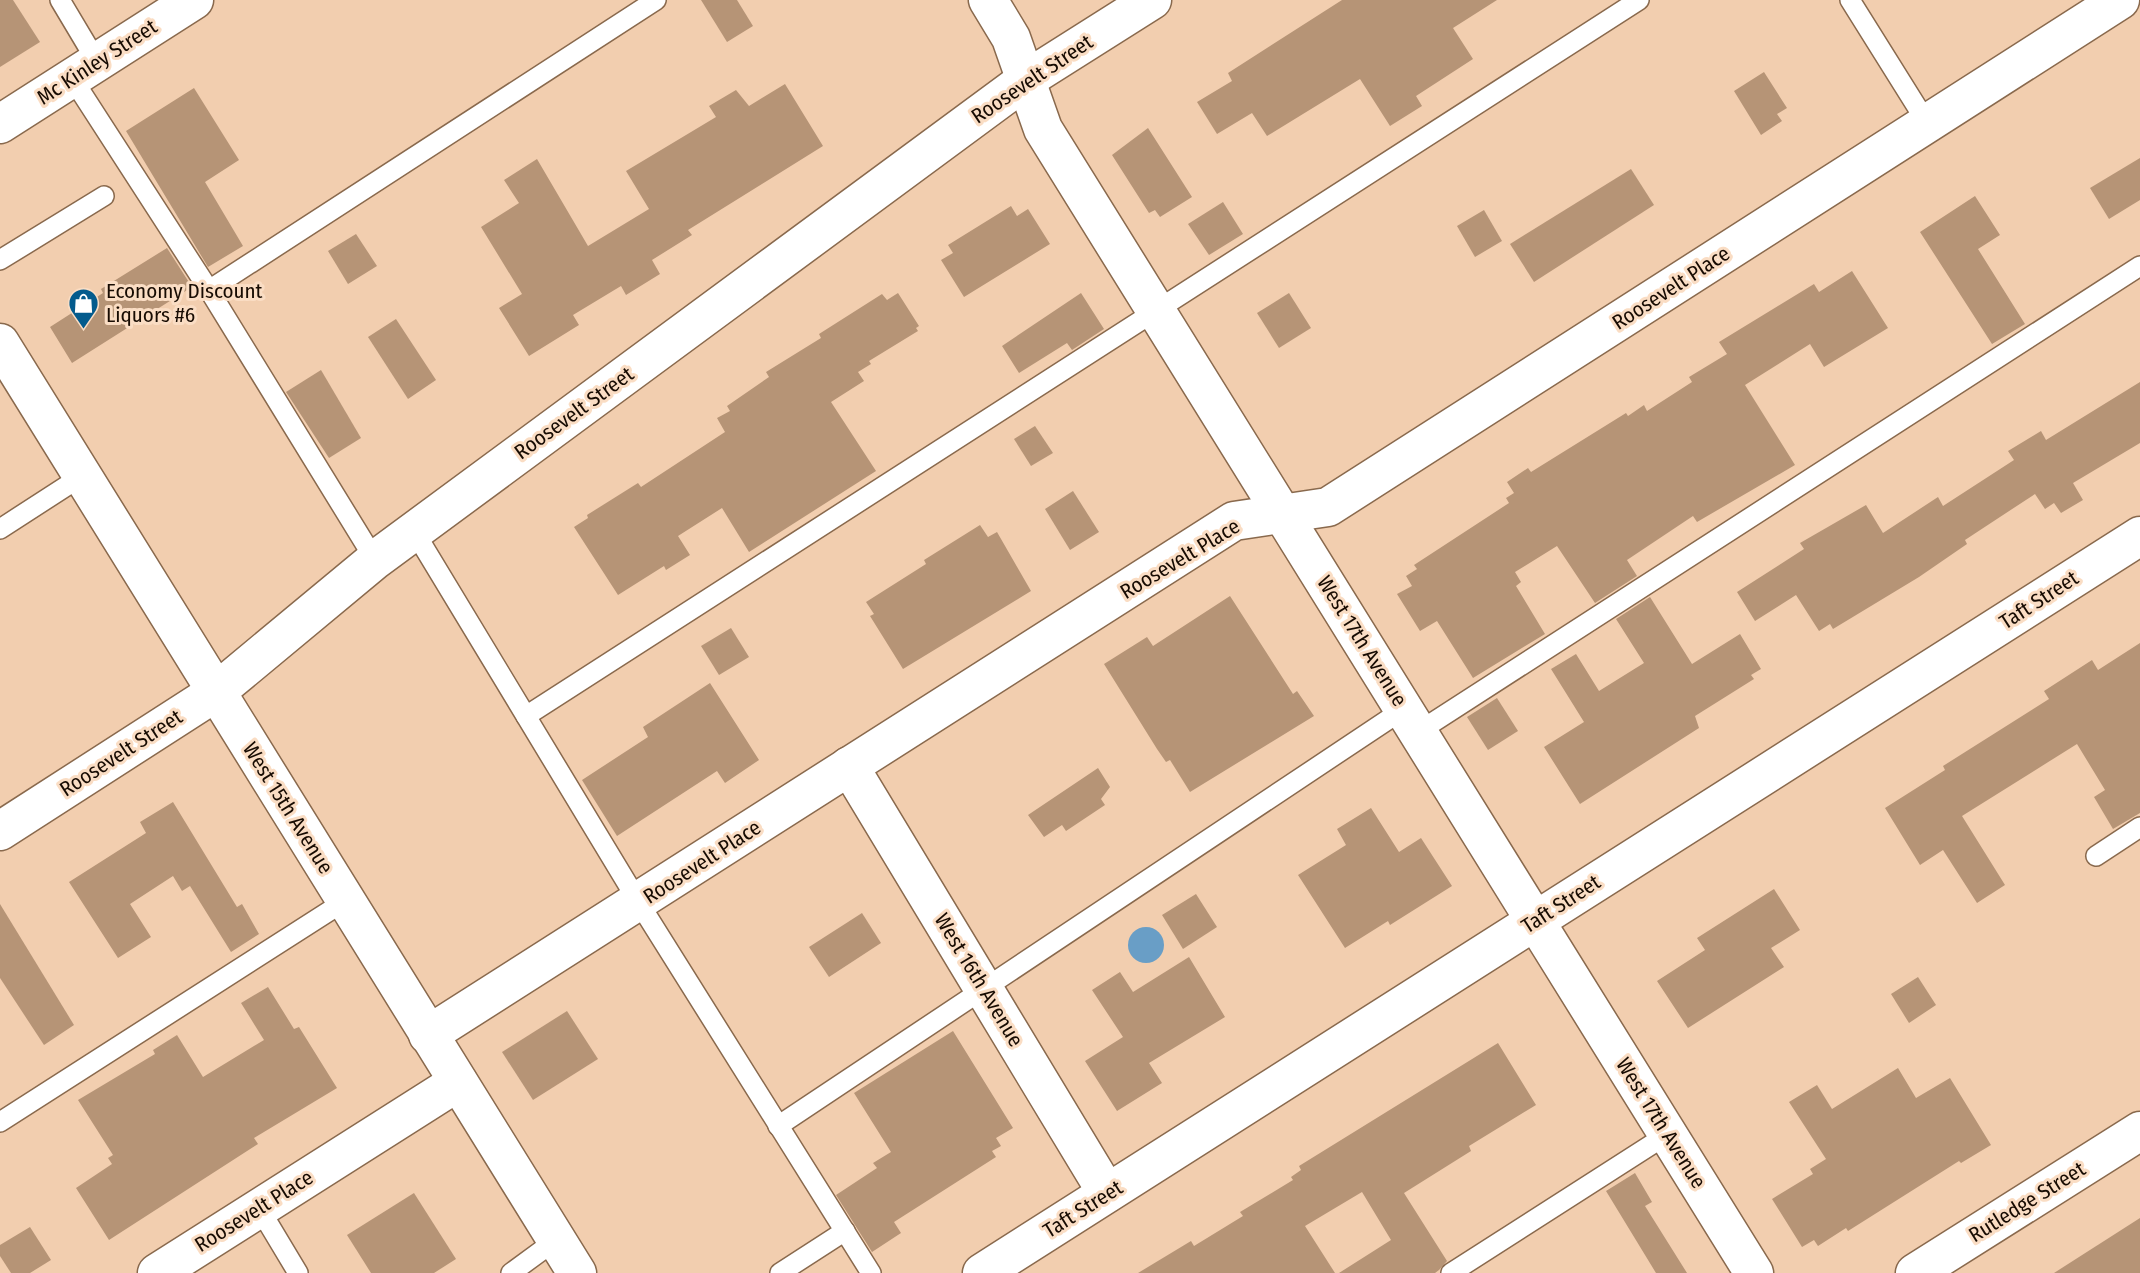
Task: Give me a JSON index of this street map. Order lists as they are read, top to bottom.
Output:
{
  "streets": {
    "street": [
      "Mc Kinley Street",
      "Roosevelt Street",
      "Roosevelt Place",
      "Taft Street",
      "West 17th Avenue",
      "West 15th Avenue",
      "West 16th Avenue",
      "Rutledge Street"
    ]
  },
  "crossings": [
    ["Roosevelt Street", "West 17th Avenue"],
    ["Roosevelt Street", "West 15th Avenue"],
    ["Roosevelt Place", "West 17th Avenue"],
    ["Roosevelt Place", "West 15th Avenue"],
    ["Roosevelt Place", "West 16th Avenue"],
    ["Taft Street", "West 17th Avenue"],
    ["Taft Street", "West 16th Avenue"]
  ],
  "places": {
    "shop": ["Economy Discount Liquors #6"]
  }
}
